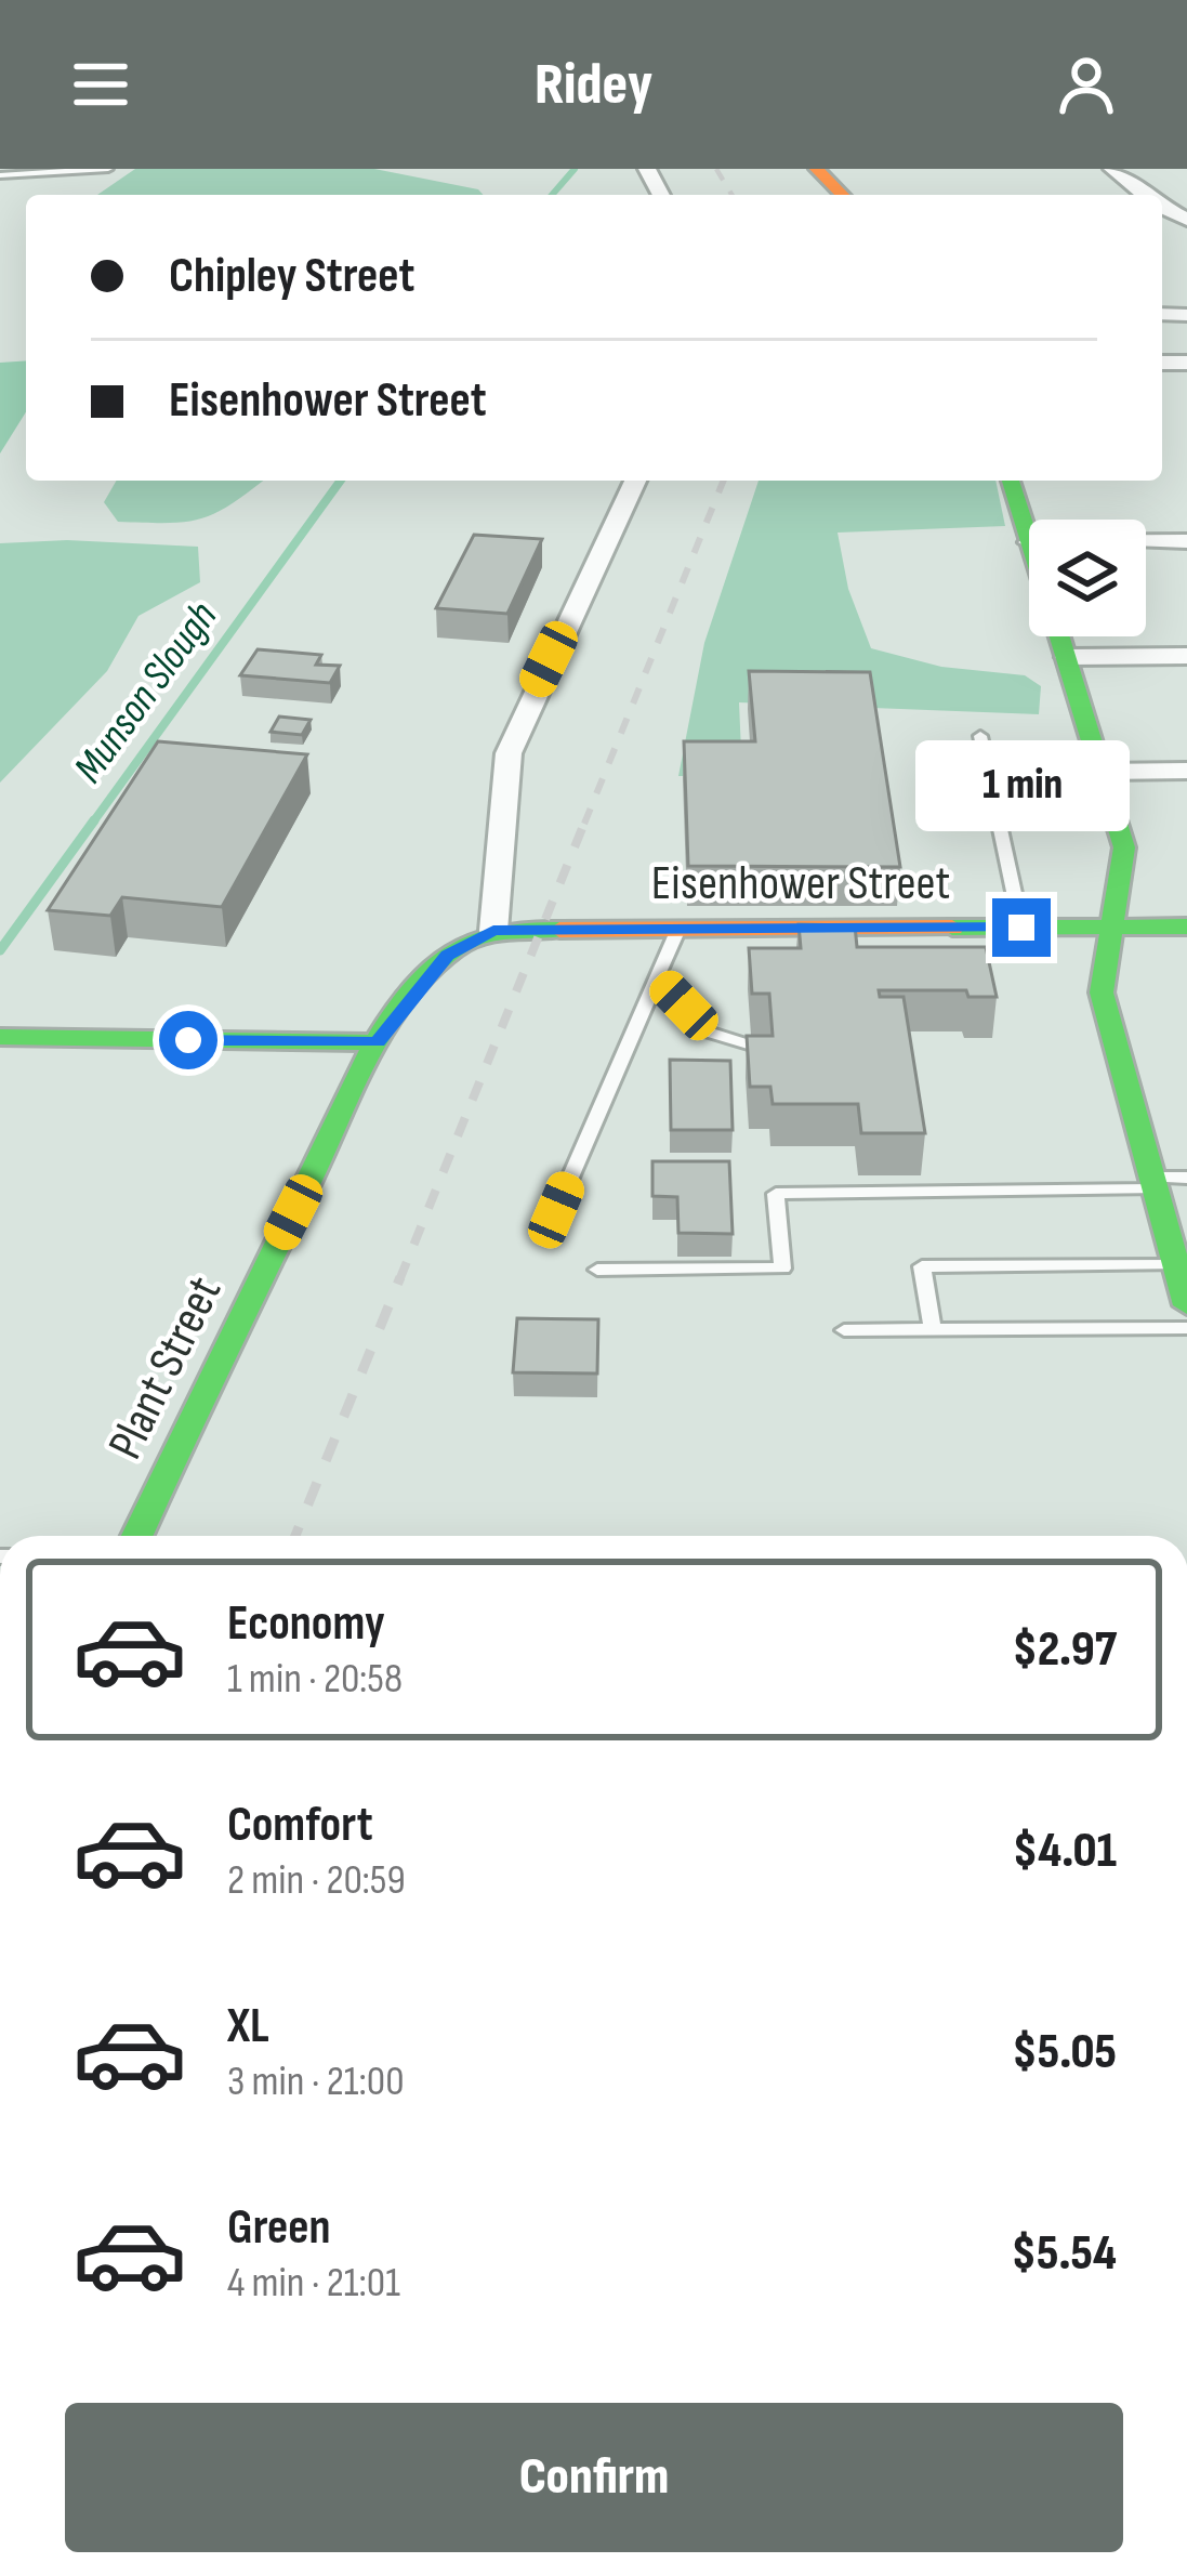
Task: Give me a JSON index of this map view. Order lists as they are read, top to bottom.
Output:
{
  "streets": {
    "street": ["Eisenhower Street", "Plant Street"]
  },
  "crossings": [
    ["Eisenhower Street", "Plant Street"]
  ],
  "water": ["Munson Slough"],
  "page": {
    "header": "Ridey",
    "banner": ["Chipley Street", "Eisenhower Street"],
    "bubble": "1 min",
    "list": [
      {
        "name": "Economy",
        "note": "1 min · 20:58",
        "value": "$2.97"
      },
      {
        "name": "Comfort",
        "note": "2 min · 20:59",
        "value": "$4.01"
      },
      {
        "name": "XL",
        "note": "3 min · 21:00",
        "value": "$5.05"
      },
      {
        "name": "Green",
        "note": "4 min · 21:01",
        "value": "$5.54"
      }
    ],
    "buttons": "Confirm"
  }
}
